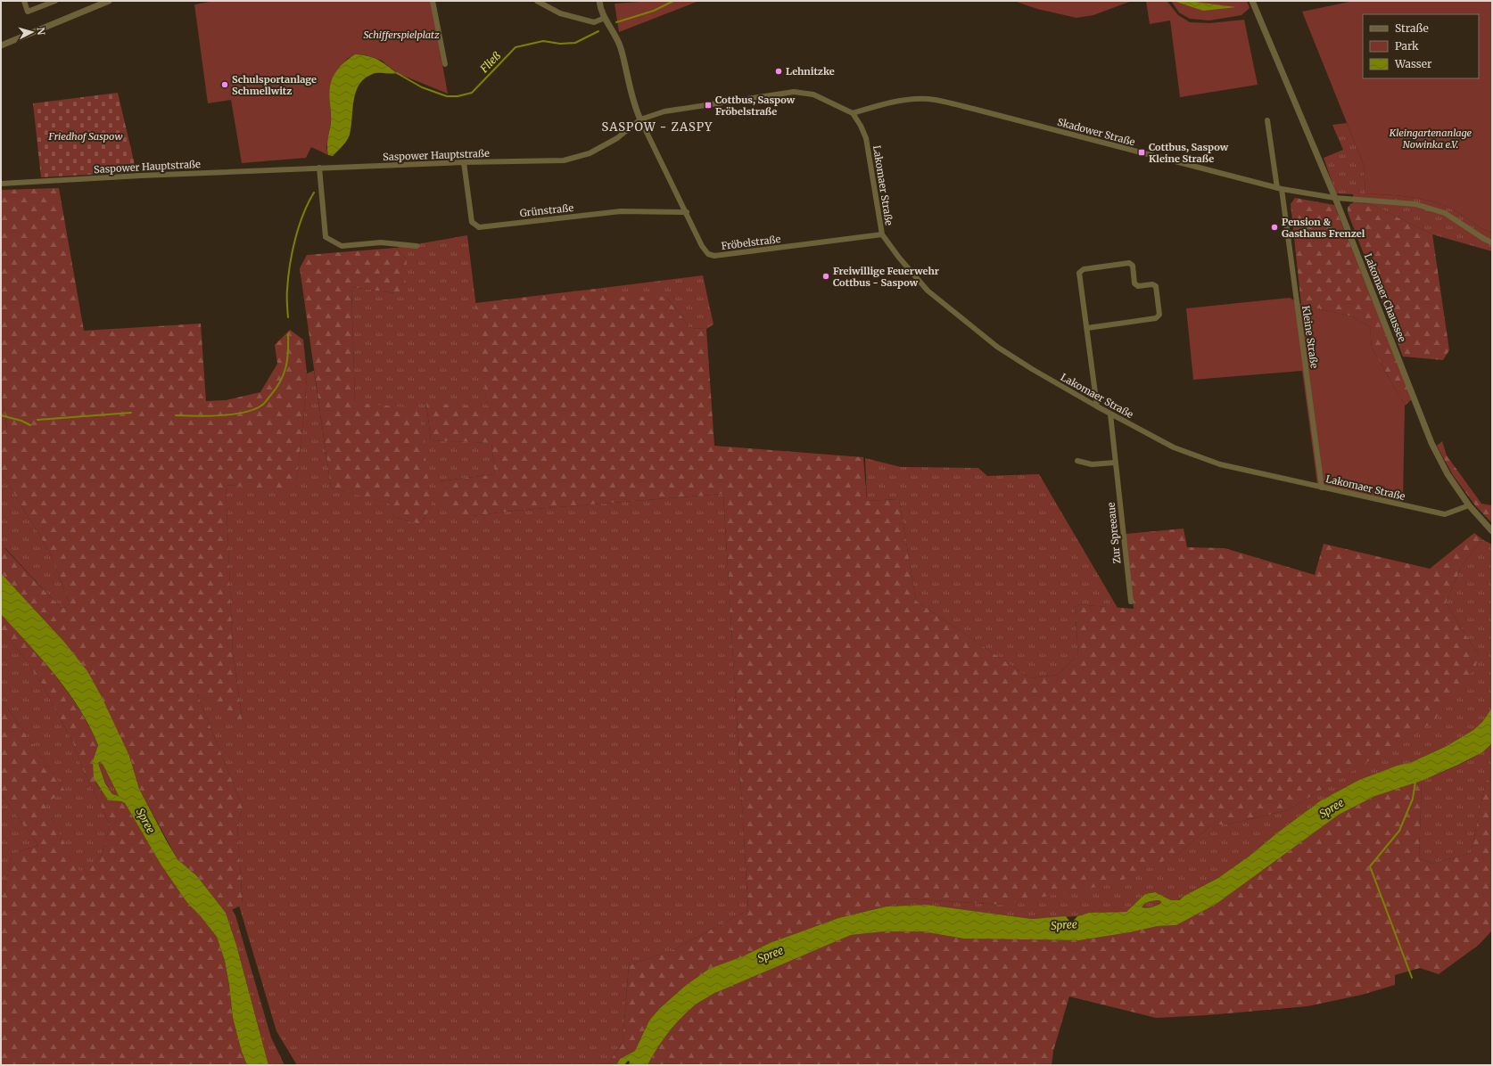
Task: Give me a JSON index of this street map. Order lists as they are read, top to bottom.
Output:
{
  "streets": {
    "street": [
      "Skadower Straße",
      "Saspower Hauptstraße",
      "Lakomaer Straße",
      "Grünstraße",
      "Fröbelstraße",
      "Lakomaer Chaussee",
      "Kleine Straße",
      "Zur Spreeaue"
    ]
  },
  "crossings": [
    ["Skadower Straße", "Saspower Hauptstraße"],
    ["Skadower Straße", "Lakomaer Straße"],
    ["Skadower Straße", "Lakomaer Chaussee"],
    ["Skadower Straße", "Kleine Straße"],
    ["Saspower Hauptstraße", "Lakomaer Straße"],
    ["Saspower Hauptstraße", "Grünstraße"],
    ["Saspower Hauptstraße", "Fröbelstraße"],
    ["Lakomaer Straße", "Fröbelstraße"],
    ["Lakomaer Straße", "Lakomaer Chaussee"],
    ["Lakomaer Straße", "Kleine Straße"],
    ["Lakomaer Straße", "Zur Spreeaue"],
    ["Grünstraße", "Fröbelstraße"]
  ],
  "districts": ["SASPOW - ZASPY"],
  "water": ["Fließ", "Spree"],
  "parks": ["Schifferspielplatz", "Kleingartenanlage Nowinka e.V.", "Friedhof Saspow"],
  "places": {
    "other": [
      "Lehnitzke",
      "Schulsportanlage Schmellwitz",
      "Pension & Gasthaus Frenzel",
      "Freiwillige Feuerwehr Cottbus - Saspow"
    ],
    "transit": ["Cottbus, Saspow Fröbelstraße", "Cottbus, Saspow Kleine Straße"]
  },
  "legend": ["Straße", "Park", "Wasser"],
  "north": "right"
}
